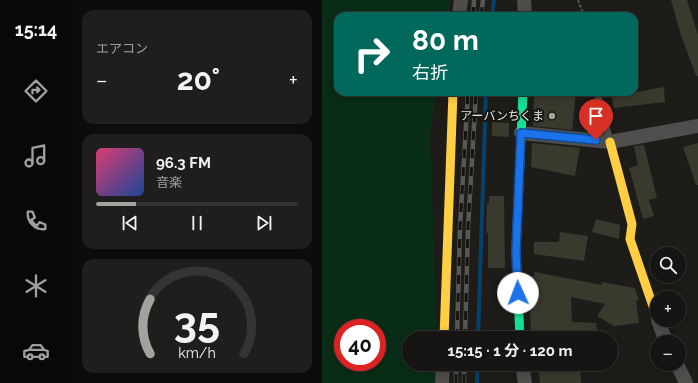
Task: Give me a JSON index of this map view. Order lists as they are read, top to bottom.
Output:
{
  "places": ["アーバンちくま"],
  "page": {
    "tabs": "15:14",
    "tile": "エアコン",
    "turn": ["80 m", "右折"],
    "heat": ["−", "20°", "+"],
    "song": ["96.3 FM", "音楽"],
    "map_buttons": ["+", "−"],
    "limit": "40",
    "trip": "15:15 · 1 分 · 120 m",
    "gauge": ["35", "km/h"]
  }
}
